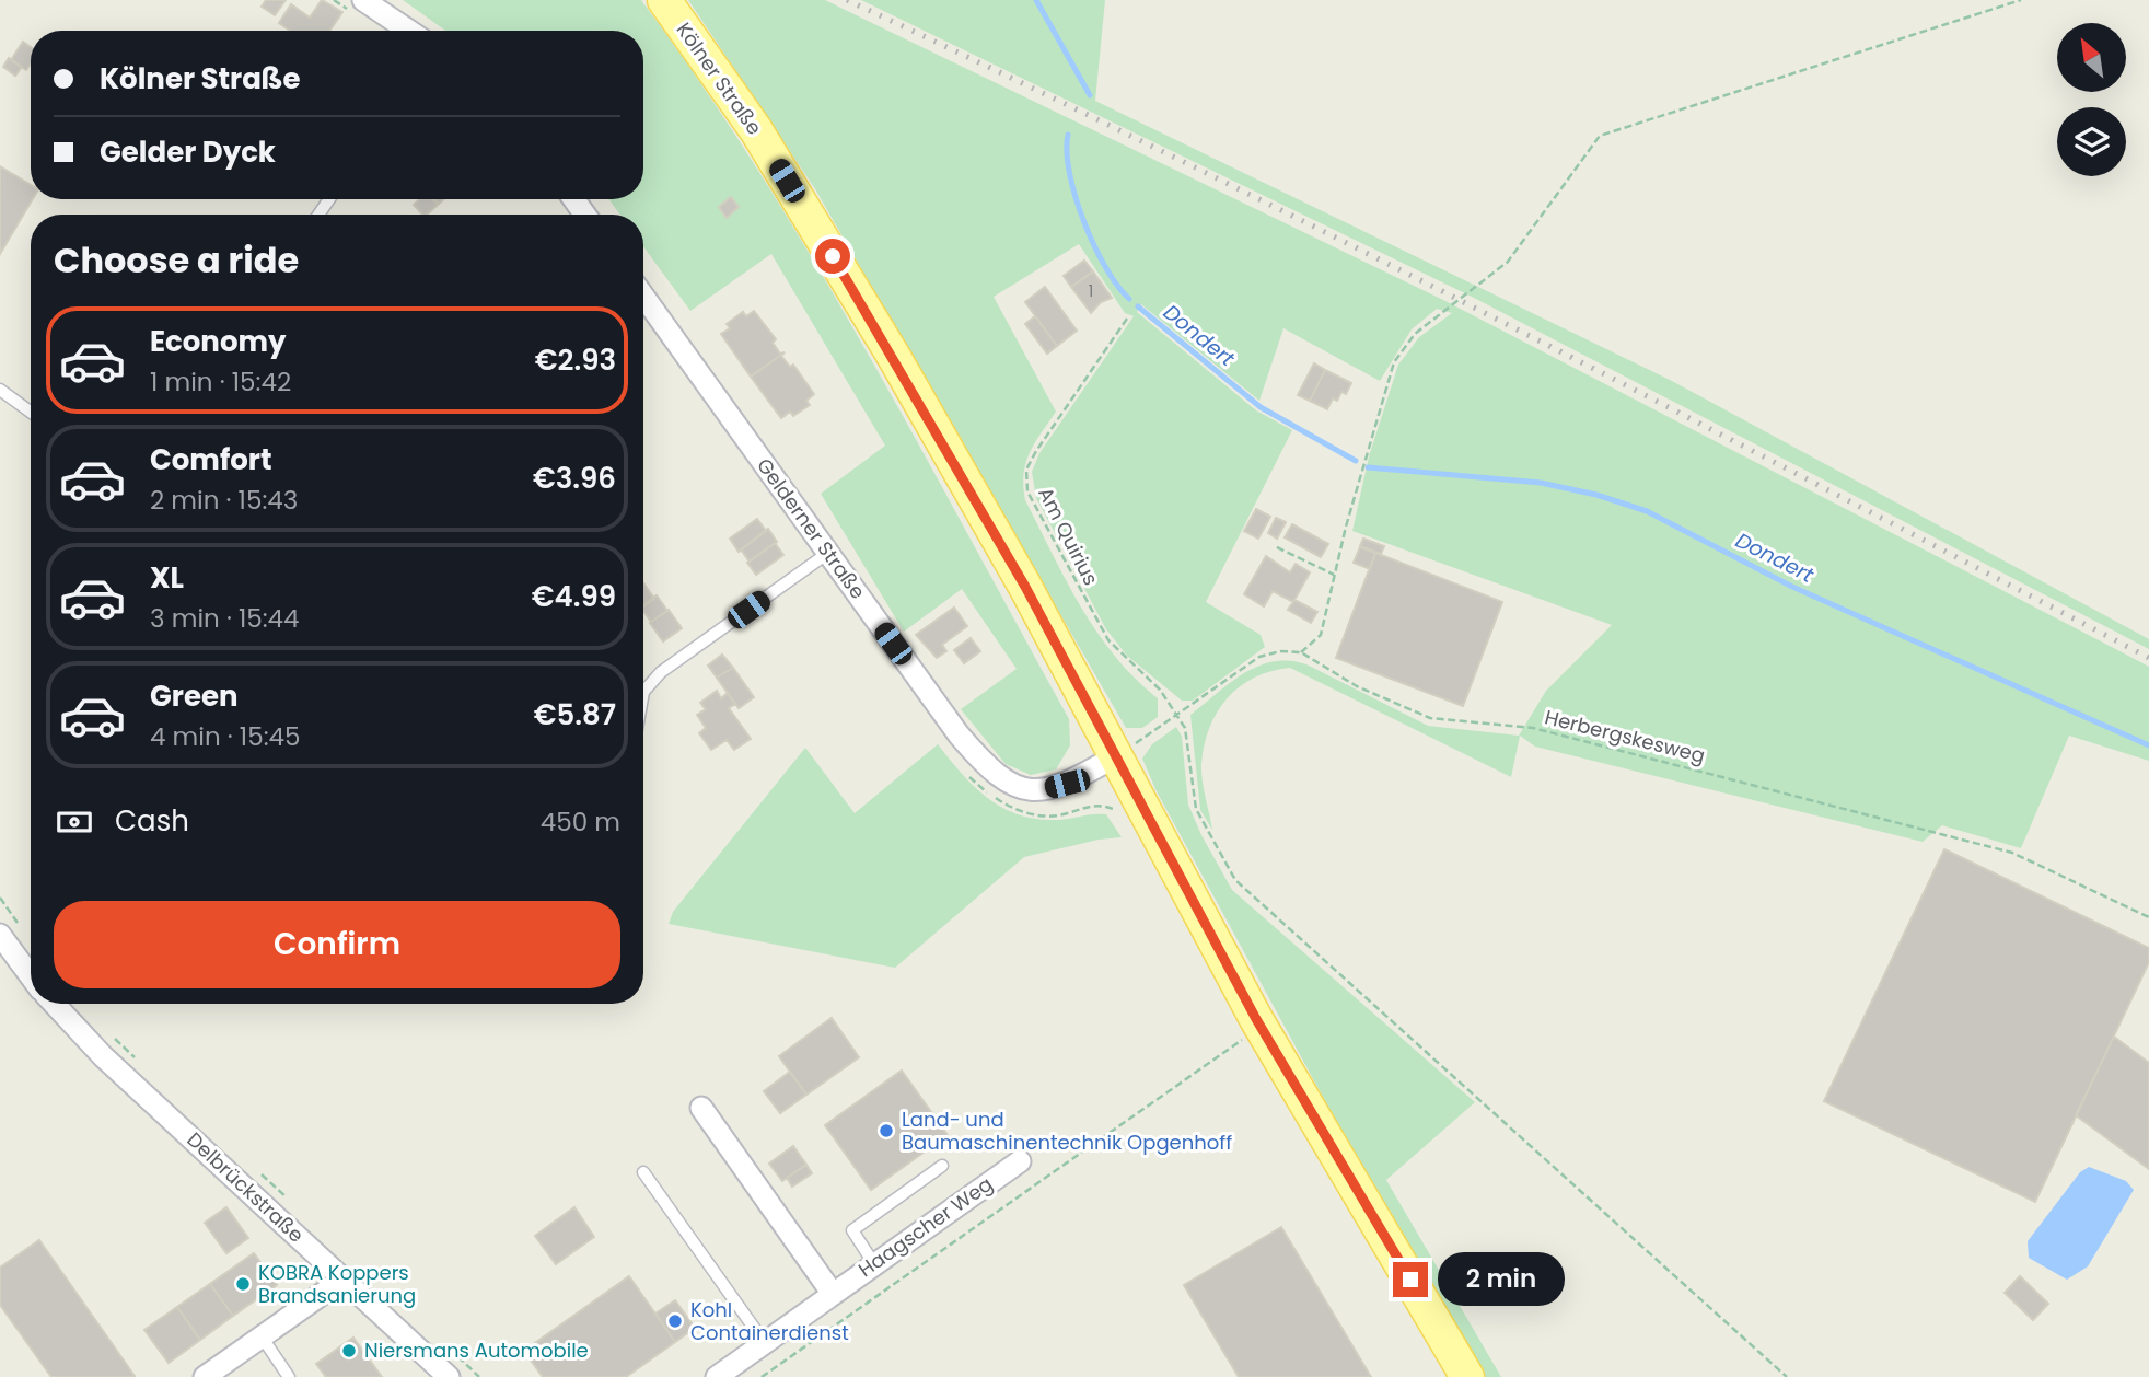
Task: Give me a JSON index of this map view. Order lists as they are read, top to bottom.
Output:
{
  "streets": {
    "main road": ["Kölner Straße"],
    "street": ["Gelderner Straße", "Delbrückstraße", "Haagscher Weg"],
    "path": ["Am Quirius", "Herbergskesweg"]
  },
  "crossings": [
    ["Kölner Straße", "Gelderner Straße"]
  ],
  "water": ["Dondert"],
  "places": [
    "Land- und Baumaschinentechnik Opgenhoff",
    "KOBRA Koppers Brandsanierung",
    "Kohl Containerdienst",
    "Niersmans Automobile"
  ],
  "house_numbers": ["1"],
  "north": "top left",
  "page": {
    "banner": ["Kölner Straße", "Gelder Dyck"],
    "heading": "Choose a ride",
    "list": [
      {
        "name": "Economy",
        "note": "1 min · 15:42",
        "value": "€2.93"
      },
      {
        "name": "Comfort",
        "note": "2 min · 15:43",
        "value": "€3.96"
      },
      {
        "name": "XL",
        "note": "3 min · 15:44",
        "value": "€4.99"
      },
      {
        "name": "Green",
        "note": "4 min · 15:45",
        "value": "€5.87"
      }
    ],
    "pay": ["Cash", "450 m"],
    "buttons": "Confirm",
    "bubble": "2 min"
  }
}
